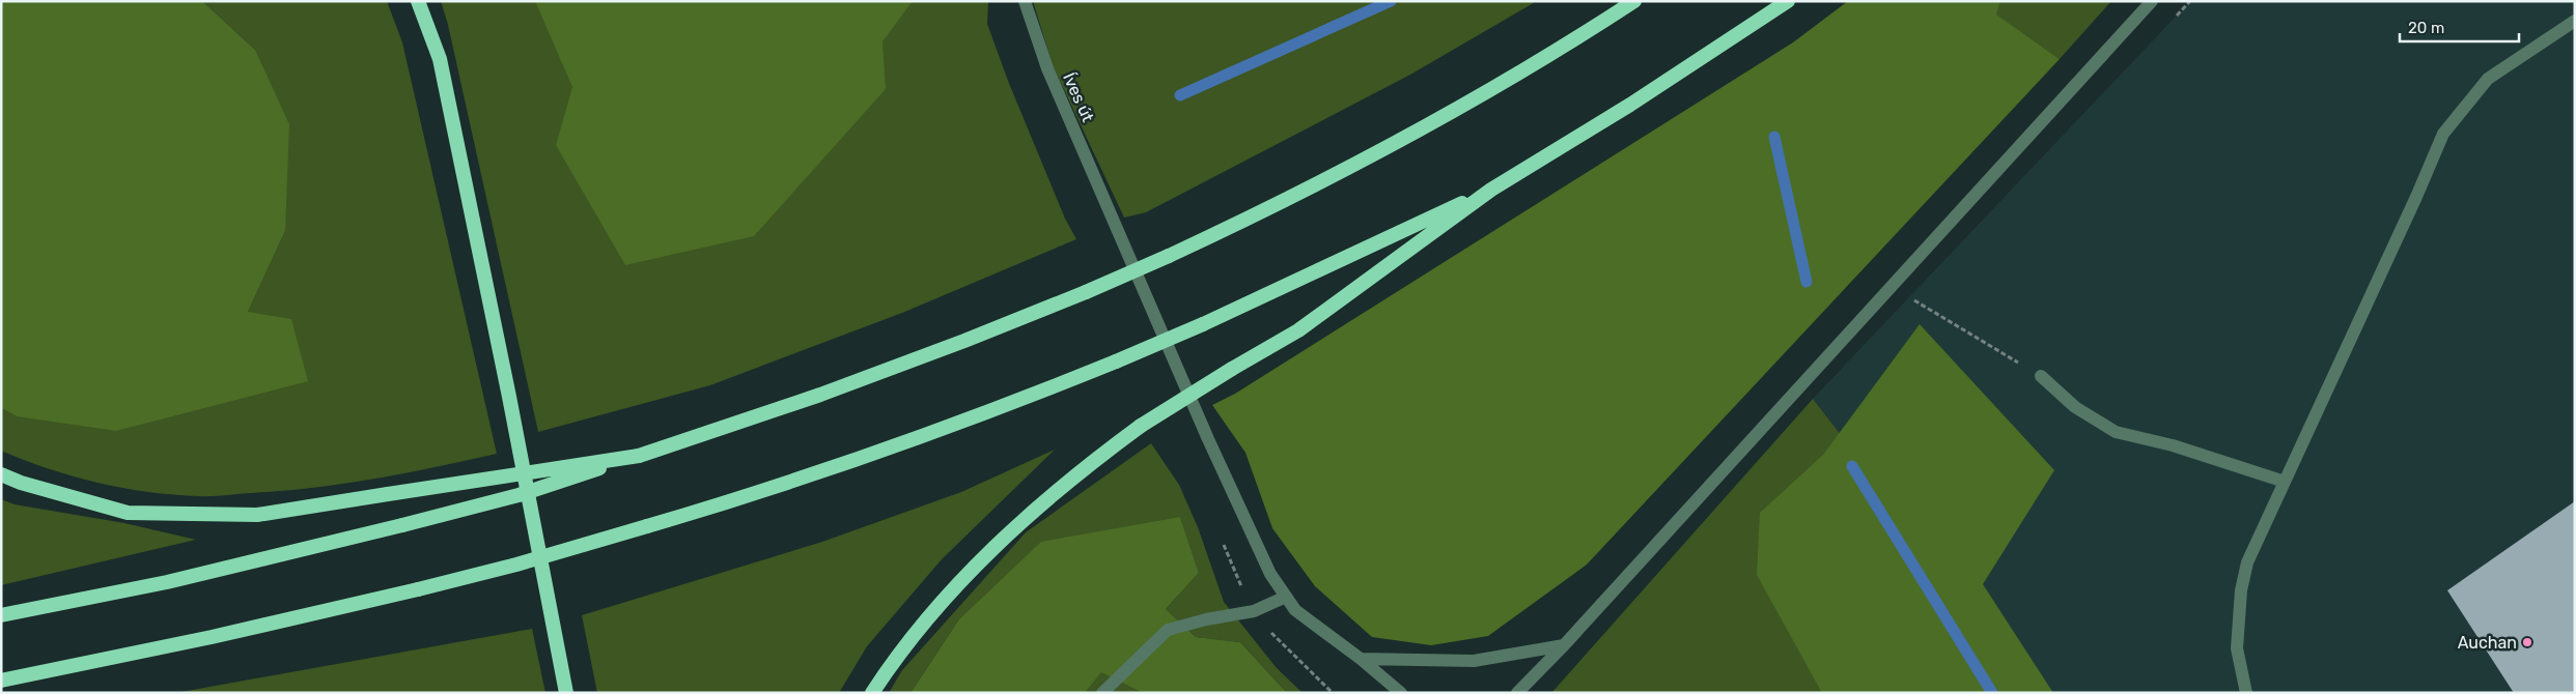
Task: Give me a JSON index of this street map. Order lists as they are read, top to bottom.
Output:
{
  "streets": {
    "street": ["Íves út"]
  },
  "places": ["Auchan"],
  "scale_bar": "20 m"
}
